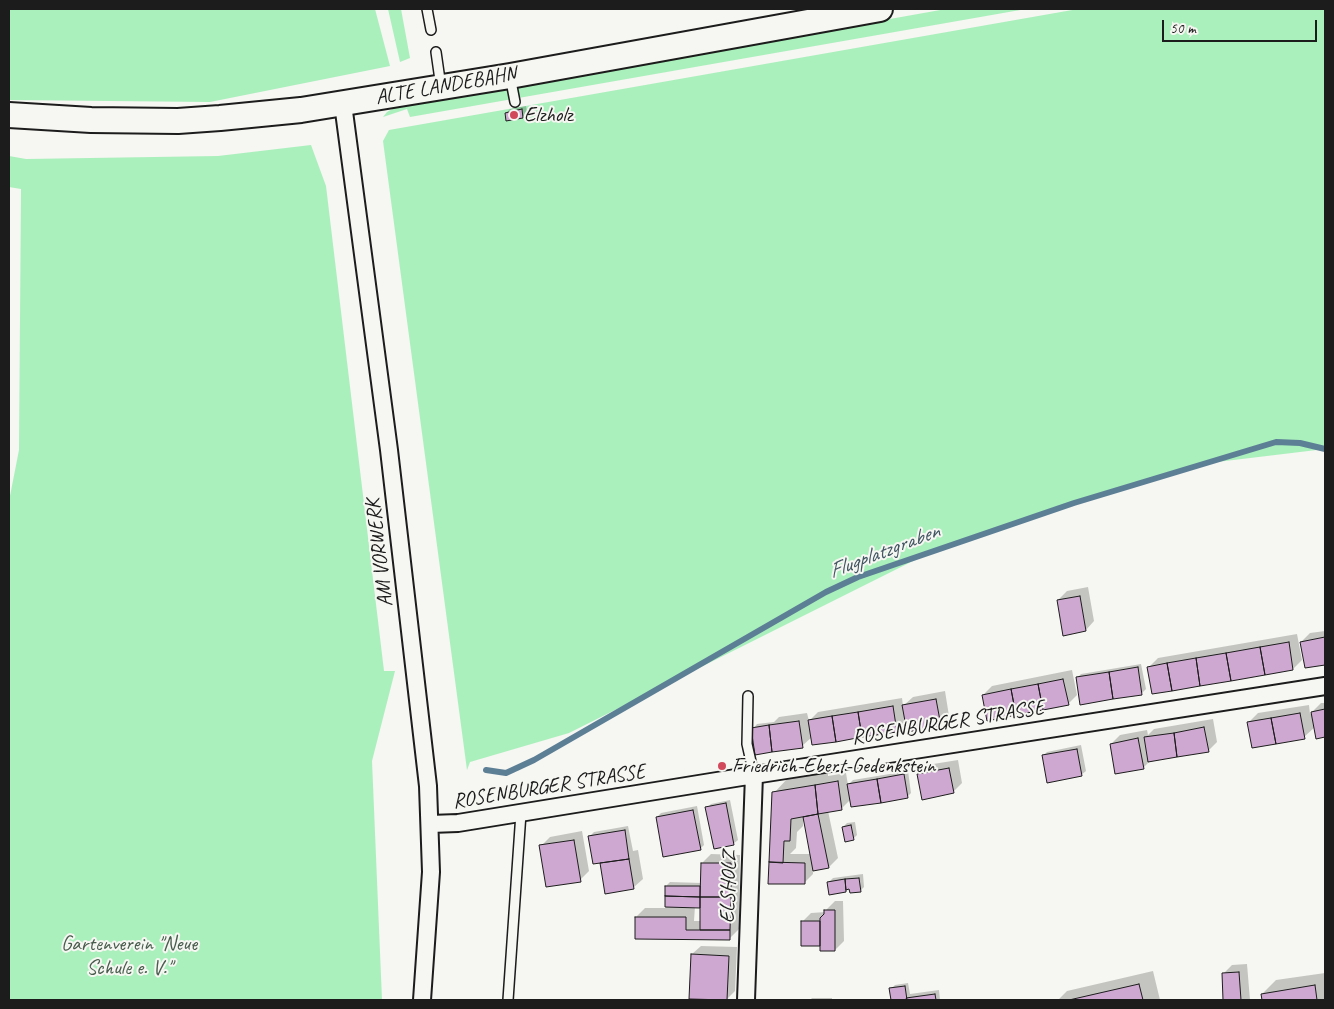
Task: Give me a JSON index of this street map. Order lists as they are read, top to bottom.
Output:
{
  "streets": {
    "main road": ["ALTE LANDEBAHN"],
    "street": ["AM VORWERK", "ROSENBURGER STRASSE", "ELSHOLZ"]
  },
  "crossings": [
    ["ALTE LANDEBAHN", "AM VORWERK"],
    ["AM VORWERK", "ROSENBURGER STRASSE"],
    ["ROSENBURGER STRASSE", "ELSHOLZ"]
  ],
  "water": ["Flugplatzgraben"],
  "parks": ["Gartenverein \"Neue Schule e. V.\""],
  "places": ["Elzholz", "Friedrich-Ebert-Gedenkstein"],
  "scale_bar": "50 m"
}
